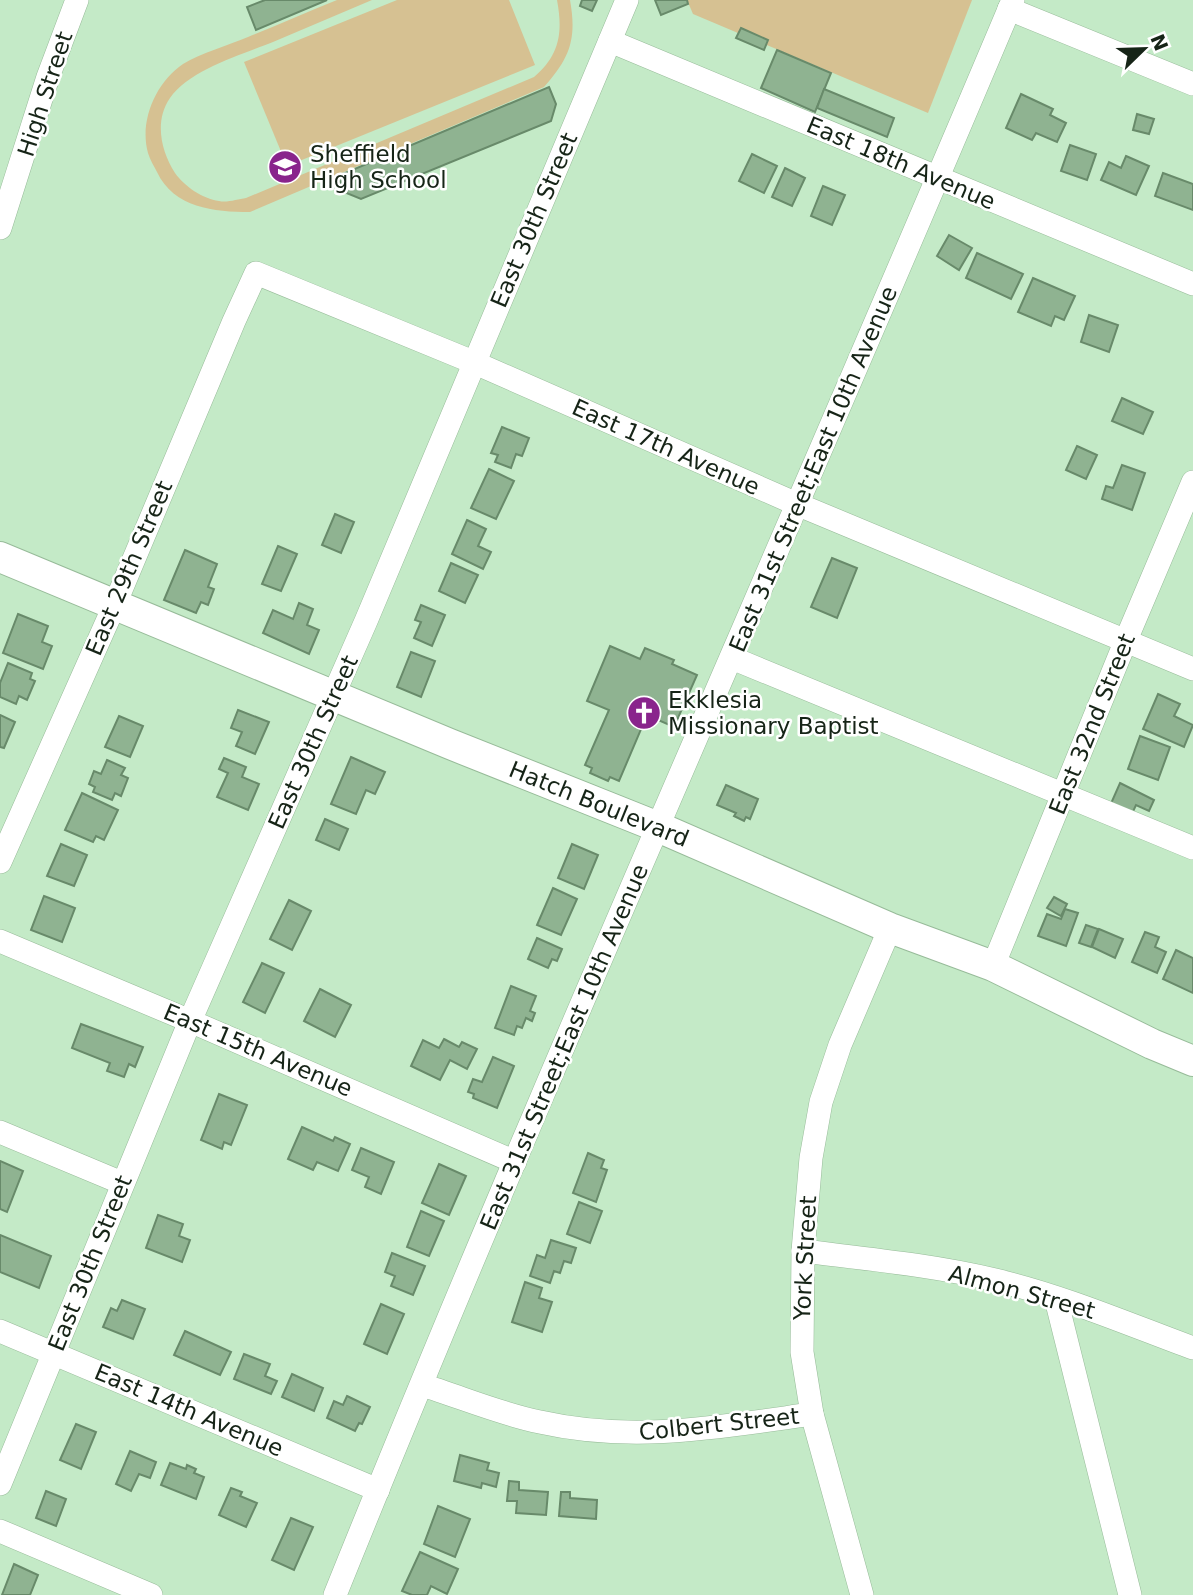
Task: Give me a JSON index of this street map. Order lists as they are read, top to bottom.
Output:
{
  "streets": {
    "main road": ["Hatch Boulevard"],
    "street": [
      "High Street",
      "East 18th Avenue",
      "East 30th Street",
      "East 17th Avenue",
      "East 31st Street;East 10th Avenue",
      "East 29th Street",
      "East 32nd Street",
      "East 15th Avenue",
      "York Street",
      "Almon Street",
      "East 14th Avenue",
      "Colbert Street"
    ]
  },
  "crossings": [
    ["East 18th Avenue", "East 30th Street"],
    ["East 18th Avenue", "East 31st Street;East 10th Avenue"],
    ["East 30th Street", "East 17th Avenue"],
    ["East 30th Street", "Hatch Boulevard"],
    ["East 30th Street", "East 15th Avenue"],
    ["East 30th Street", "East 14th Avenue"],
    ["East 17th Avenue", "East 31st Street;East 10th Avenue"],
    ["East 17th Avenue", "East 29th Street"],
    ["East 17th Avenue", "East 32nd Street"],
    ["East 31st Street;East 10th Avenue", "Hatch Boulevard"],
    ["East 31st Street;East 10th Avenue", "East 15th Avenue"],
    ["East 31st Street;East 10th Avenue", "East 14th Avenue"],
    ["East 31st Street;East 10th Avenue", "Colbert Street"],
    ["East 29th Street", "Hatch Boulevard"],
    ["East 32nd Street", "Hatch Boulevard"],
    ["Hatch Boulevard", "York Street"],
    ["York Street", "Almon Street"],
    ["York Street", "Colbert Street"]
  ],
  "places": {
    "school or university": ["Sheffield High School"],
    "church": ["Ekklesia Missionary Baptist"]
  },
  "north": "top right"
}
